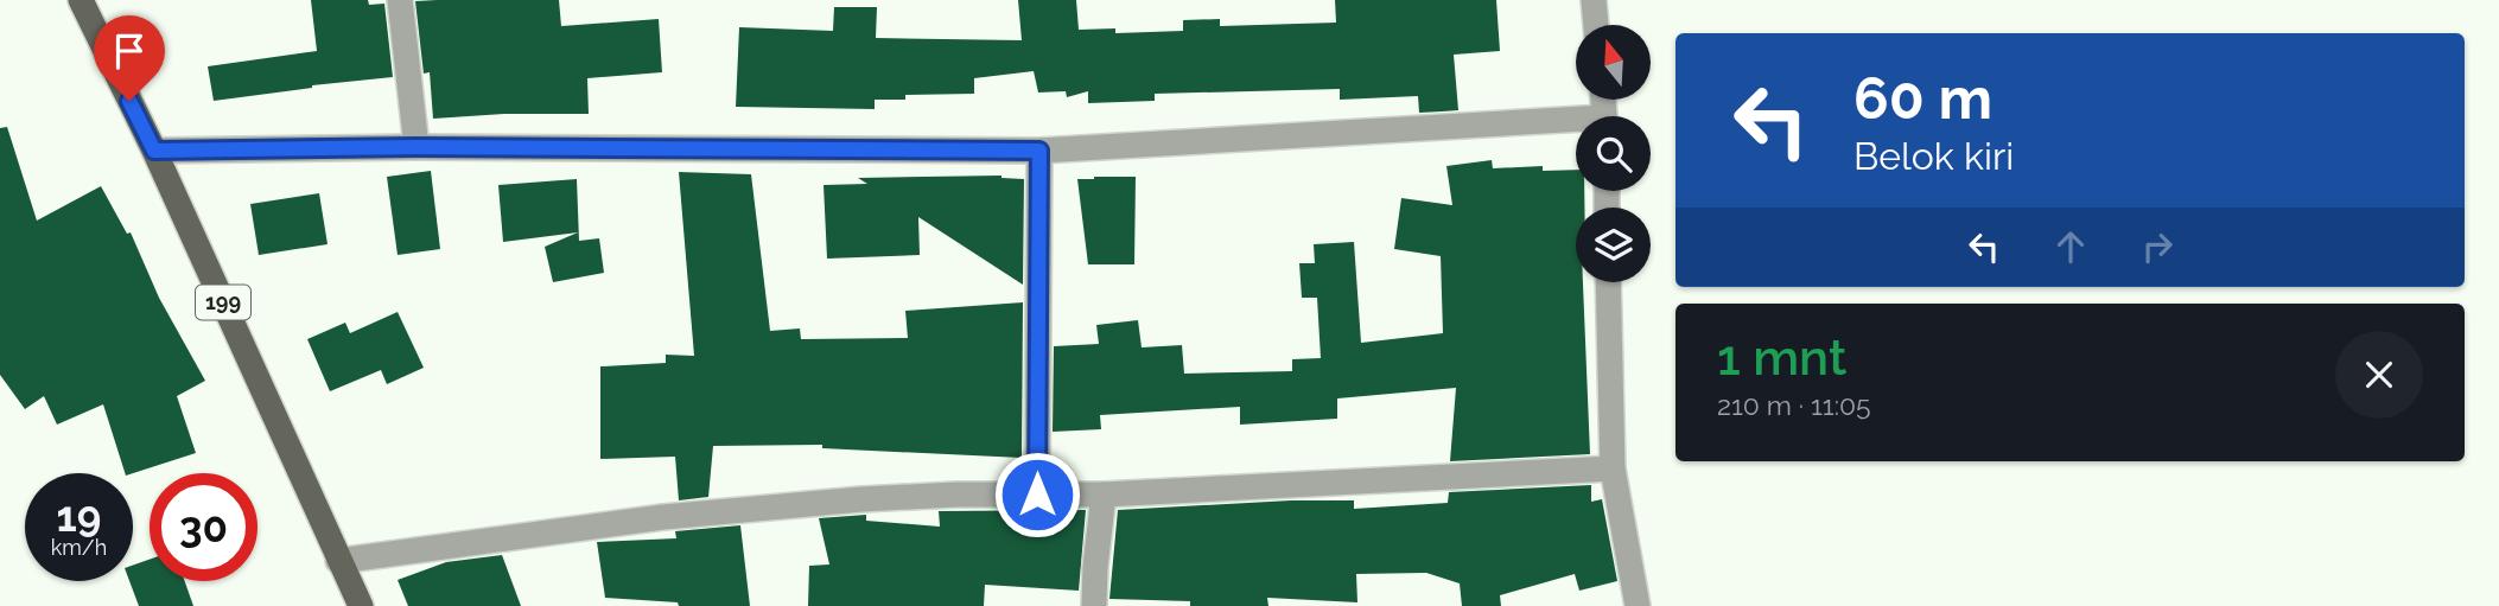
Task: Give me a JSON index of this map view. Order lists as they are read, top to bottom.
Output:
{
  "streets": {
    "main road": ["199"]
  },
  "north": "top",
  "page": {
    "turn": ["60 m", "Belok kiri"],
    "heading": ["1 mnt", "210 m · 11:05"],
    "speed": "19 km/h",
    "limit": "30"
  }
}
